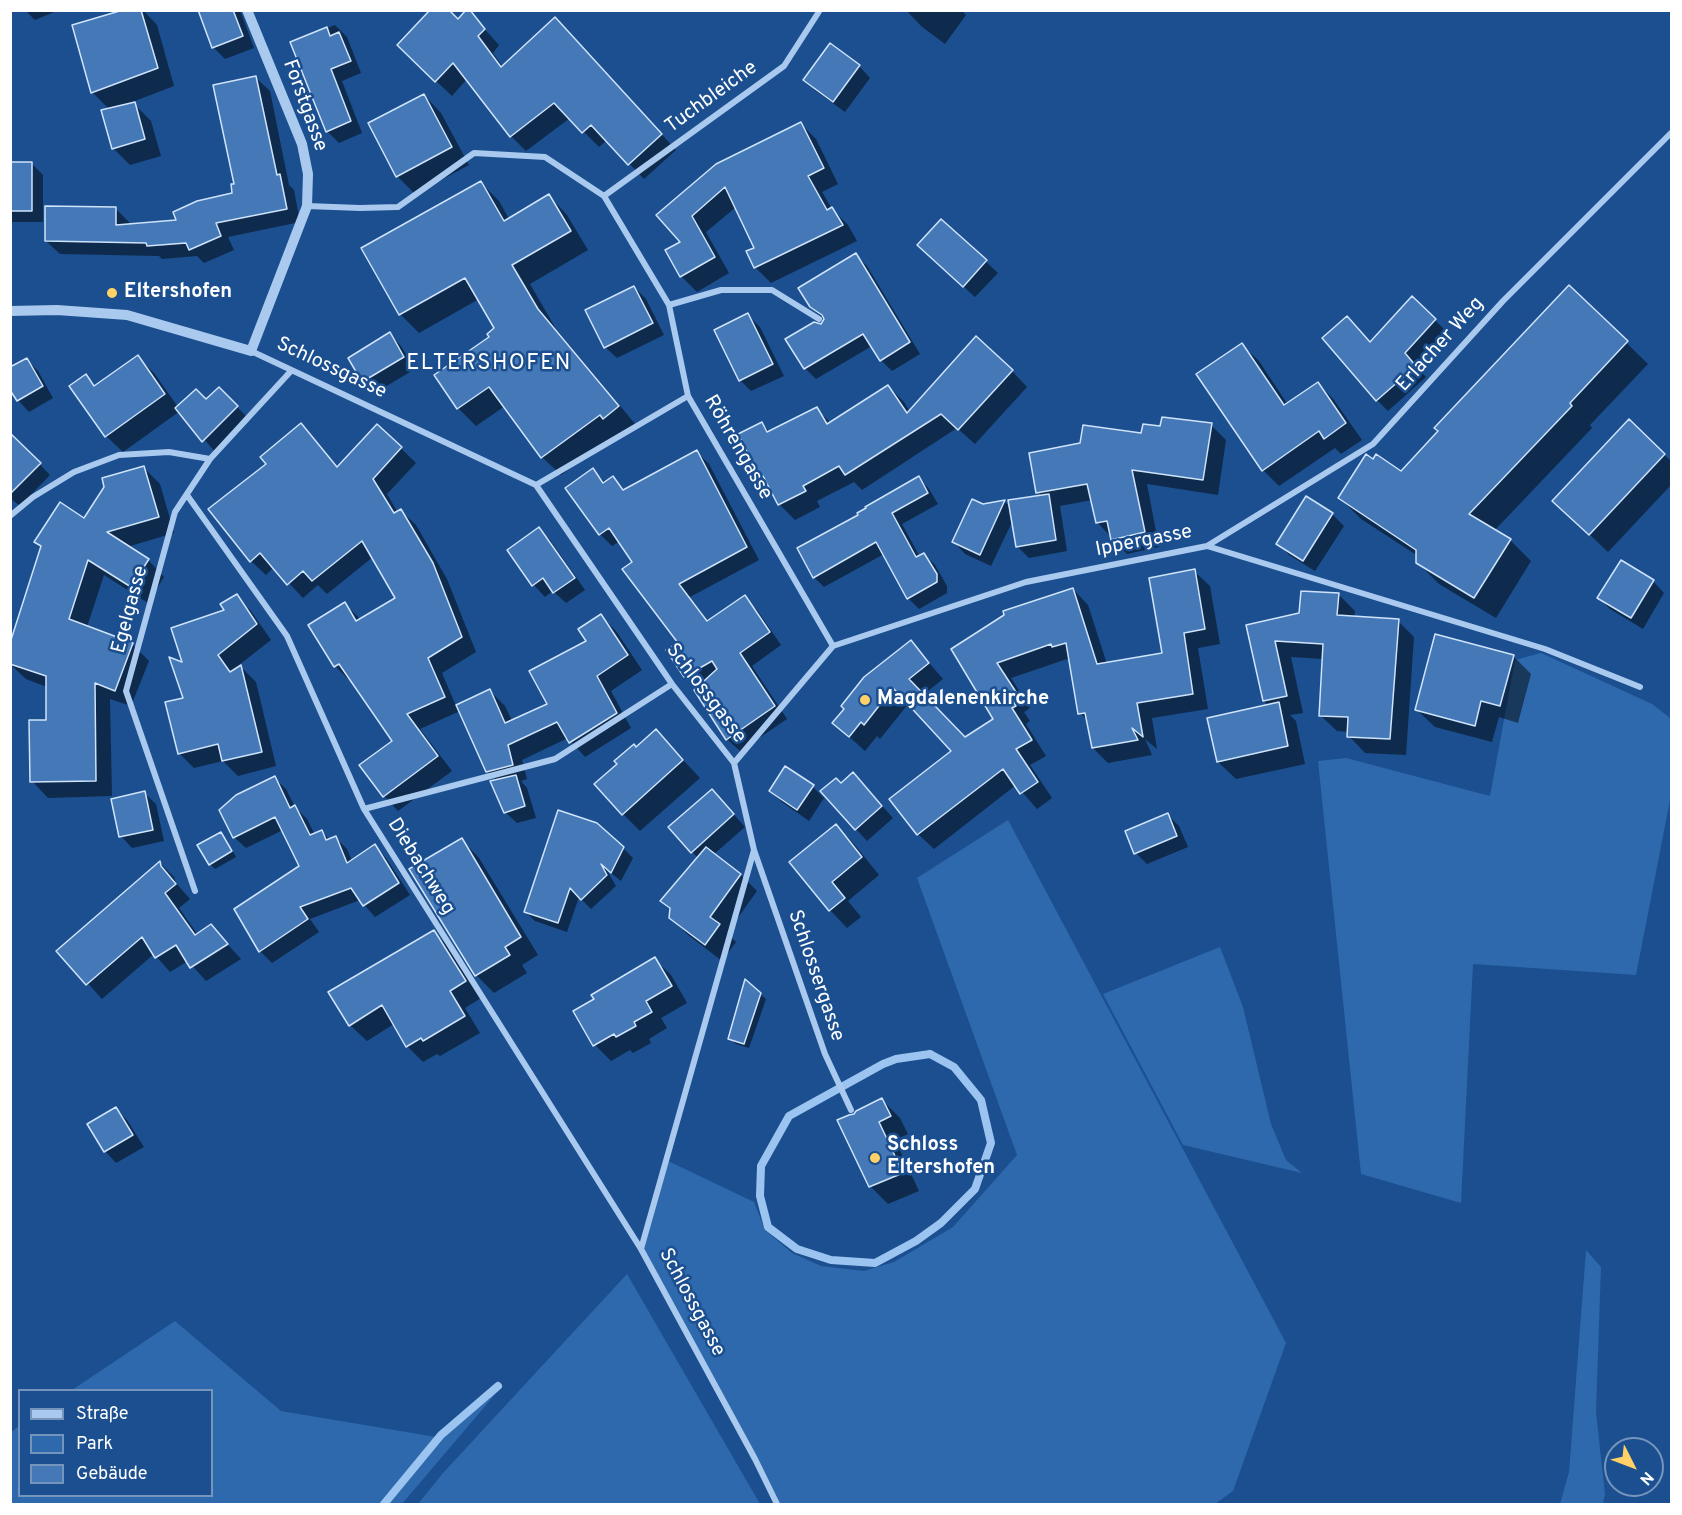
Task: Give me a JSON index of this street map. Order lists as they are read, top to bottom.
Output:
{
  "streets": {
    "street": [
      "Tuchbleiche",
      "Forstgasse",
      "Erlacher Weg",
      "Schlossgasse",
      "Röhrengasse",
      "Ippergasse",
      "Egelgasse",
      "Diebachweg",
      "Schlossergasse"
    ]
  },
  "crossings": [
    ["Tuchbleiche", "Röhrengasse"],
    ["Forstgasse", "Schlossgasse"],
    ["Forstgasse", "Röhrengasse"],
    ["Erlacher Weg", "Ippergasse"],
    ["Schlossgasse", "Egelgasse"],
    ["Schlossgasse", "Diebachweg"],
    ["Schlossgasse", "Schlossergasse"],
    ["Röhrengasse", "Ippergasse"],
    ["Egelgasse", "Diebachweg"]
  ],
  "districts": ["ELTERSHOFEN"],
  "places": ["Eltershofen", "Magdalenenkirche", "Schloss Eltershofen"],
  "legend": ["Straße", "Park", "Gebäude"],
  "north": "bottom right"
}
